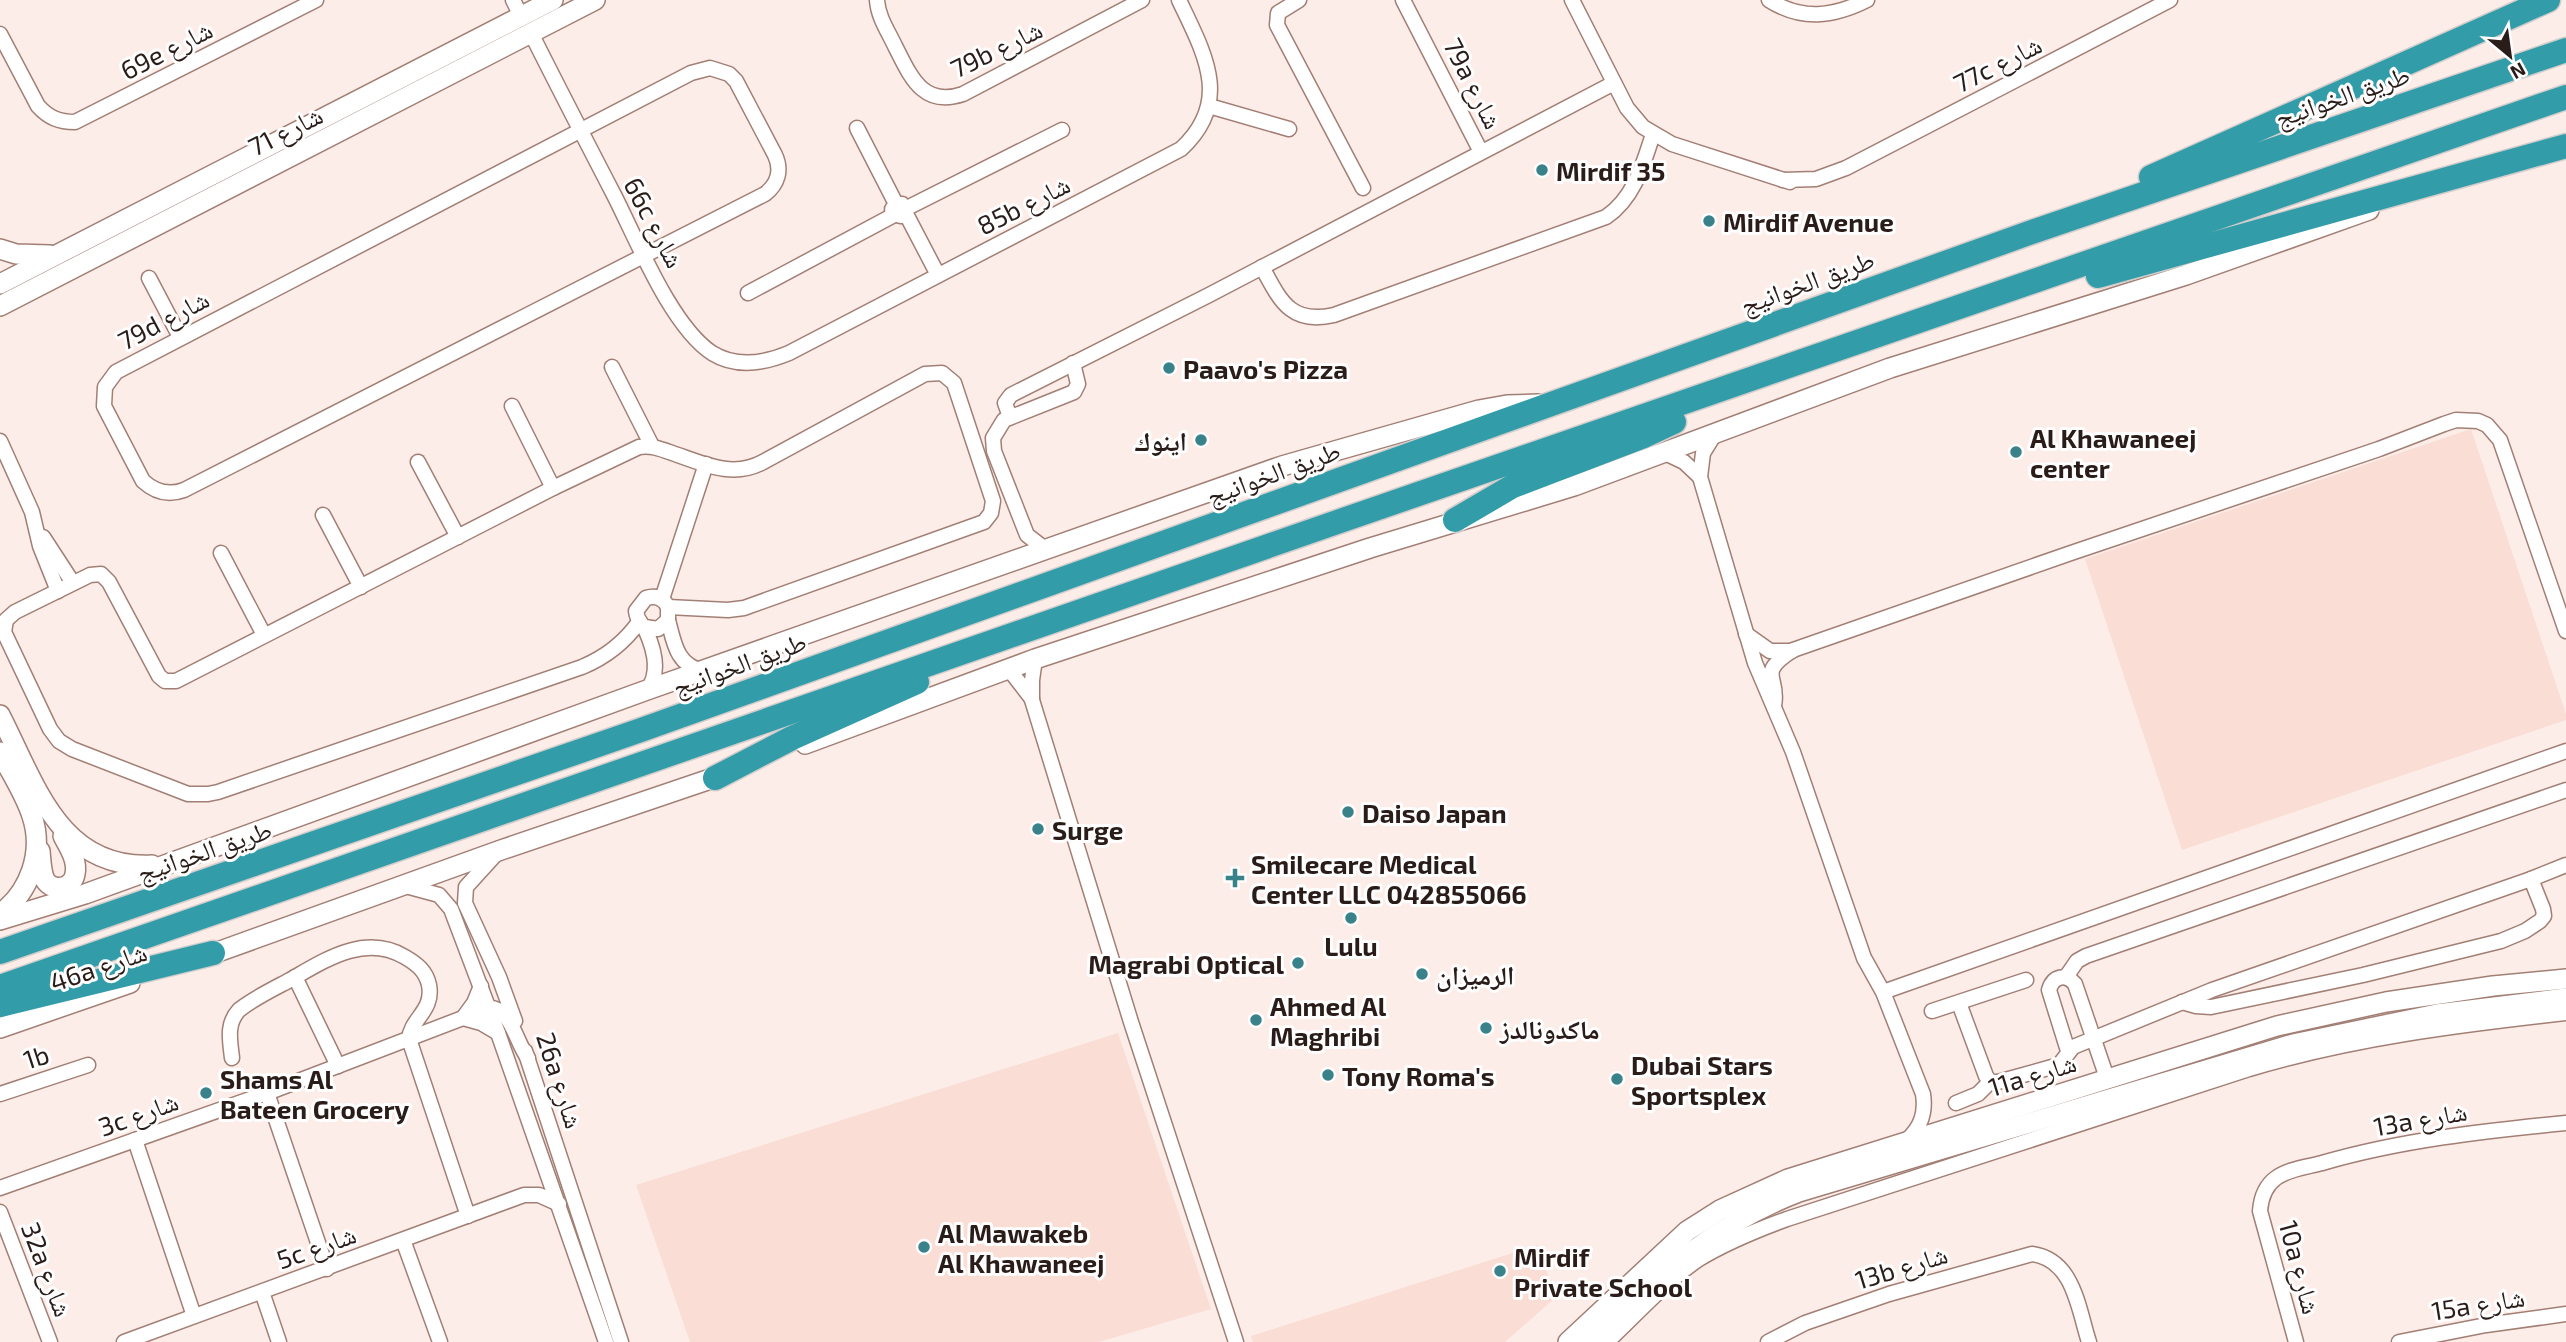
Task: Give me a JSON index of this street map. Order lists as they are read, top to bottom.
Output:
{
  "streets": {
    "highway": ["طريق الخوانيج"],
    "street": [
      "79b شارع",
      "69e شارع",
      "77c شارع",
      "79a شارع",
      "شارع 71",
      "85b شارع",
      "66c شارع",
      "79d شارع",
      "46a شارع",
      "1b",
      "11a شارع",
      "26a شارع",
      "3c شارع",
      "13a شارع",
      "5c شارع",
      "13b شارع",
      "10a شارع",
      "32a شارع",
      "15a شارع"
    ]
  },
  "crossings": [
    ["شارع 71", "66c شارع"],
    ["85b شارع", "66c شارع"],
    ["66c شارع", "79d شارع"],
    ["46a شارع", "26a شارع"],
    ["26a شارع", "3c شارع"],
    ["13a شارع", "10a شارع"]
  ],
  "places": {
    "other": [
      "Mirdif 35",
      "Mirdif Avenue",
      "Paavo's Pizza",
      "اينوك",
      "Al Khawaneej center",
      "Daiso Japan",
      "Surge",
      "Lulu",
      "Magrabi Optical",
      "الرميزان",
      "Ahmed Al Maghribi",
      "ماكدونالدز",
      "Tony Roma's",
      "Dubai Stars Sportsplex",
      "Shams Al Bateen Grocery",
      "Al Mawakeb Al Khawaneej",
      "Mirdif Private School"
    ],
    "health": ["Smilecare Medical Center LLC 042855066"]
  },
  "north": "bottom right"
}
